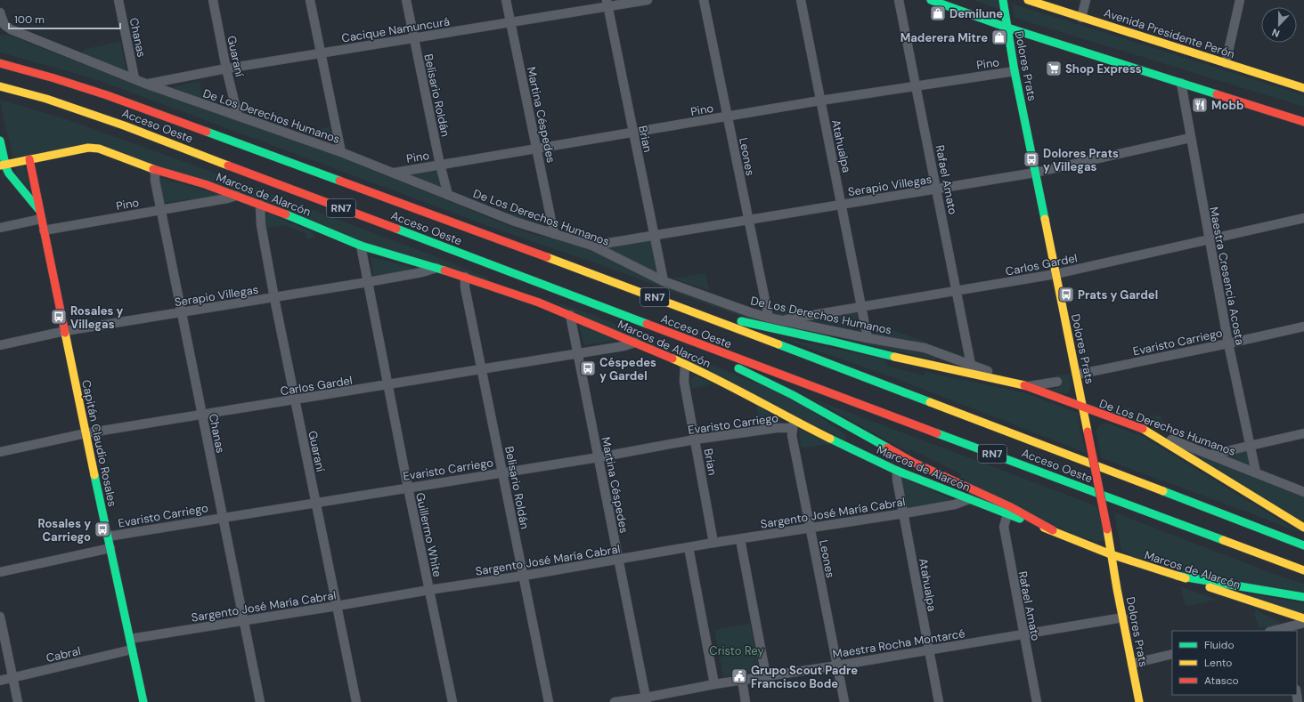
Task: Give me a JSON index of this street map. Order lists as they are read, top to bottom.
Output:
{
  "streets": {
    "main road": [
      "Avenida Presidente Perón",
      "Dolores Prats",
      "De Los Derechos Humanos",
      "Acceso Oeste",
      "Marcos de Alarcón",
      "RN7",
      "Capitán Claudio Rosales"
    ],
    "street": [
      "Cacique Namuncurá",
      "Chanas",
      "Guaraní",
      "Pino",
      "Belisario Roldán",
      "Martina Céspedes",
      "Brian",
      "Atahualpa",
      "Leones",
      "Rafael Amato",
      "Serapio Villegas",
      "Carlos Gardel",
      "Maestra Cresencia Acosta",
      "Evaristo Carriego",
      "Sargento José María Cabral",
      "Guillermo White",
      "Maestra Rocha Montarcé",
      "Cabral"
    ]
  },
  "crossings": [
    ["Cacique Namuncurá", "Guaraní"],
    ["Cacique Namuncurá", "Belisario Roldán"],
    ["Cacique Namuncurá", "Martina Céspedes"],
    ["Cacique Namuncurá", "De Los Derechos Humanos"],
    ["Cacique Namuncurá", "Brian"],
    ["Chanas", "Pino"],
    ["Chanas", "De Los Derechos Humanos"],
    ["Chanas", "Serapio Villegas"],
    ["Chanas", "Marcos de Alarcón"],
    ["Chanas", "Carlos Gardel"],
    ["Chanas", "Evaristo Carriego"],
    ["Chanas", "Sargento José María Cabral"],
    ["Guaraní", "De Los Derechos Humanos"],
    ["Guaraní", "Serapio Villegas"],
    ["Guaraní", "Marcos de Alarcón"],
    ["Guaraní", "Carlos Gardel"],
    ["Guaraní", "Evaristo Carriego"],
    ["Guaraní", "Sargento José María Cabral"],
    ["Pino", "Dolores Prats"],
    ["Pino", "Belisario Roldán"],
    ["Pino", "Martina Céspedes"],
    ["Pino", "De Los Derechos Humanos"],
    ["Pino", "Brian"],
    ["Pino", "Atahualpa"],
    ["Pino", "Leones"],
    ["Pino", "Rafael Amato"],
    ["Pino", "Marcos de Alarcón"],
    ["Pino", "Capitán Claudio Rosales"],
    ["Dolores Prats", "De Los Derechos Humanos"],
    ["Dolores Prats", "Serapio Villegas"],
    ["Dolores Prats", "Marcos de Alarcón"],
    ["Dolores Prats", "Carlos Gardel"],
    ["Dolores Prats", "Evaristo Carriego"],
    ["Dolores Prats", "Maestra Rocha Montarcé"],
    ["Belisario Roldán", "De Los Derechos Humanos"],
    ["Belisario Roldán", "Marcos de Alarcón"],
    ["Belisario Roldán", "Carlos Gardel"],
    ["Belisario Roldán", "Evaristo Carriego"],
    ["Belisario Roldán", "Sargento José María Cabral"],
    ["Martina Céspedes", "De Los Derechos Humanos"],
    ["Martina Céspedes", "Marcos de Alarcón"],
    ["Martina Céspedes", "Carlos Gardel"],
    ["Martina Céspedes", "Evaristo Carriego"],
    ["Martina Céspedes", "Sargento José María Cabral"],
    ["Martina Céspedes", "Maestra Rocha Montarcé"],
    ["De Los Derechos Humanos", "Brian"],
    ["De Los Derechos Humanos", "Atahualpa"],
    ["De Los Derechos Humanos", "Leones"],
    ["De Los Derechos Humanos", "Rafael Amato"],
    ["De Los Derechos Humanos", "Serapio Villegas"],
    ["De Los Derechos Humanos", "Carlos Gardel"],
    ["De Los Derechos Humanos", "Maestra Cresencia Acosta"],
    ["Brian", "Serapio Villegas"],
    ["Brian", "Marcos de Alarcón"],
    ["Brian", "Evaristo Carriego"],
    ["Brian", "Sargento José María Cabral"],
    ["Atahualpa", "Serapio Villegas"],
    ["Atahualpa", "Marcos de Alarcón"],
    ["Atahualpa", "Carlos Gardel"],
    ["Atahualpa", "Sargento José María Cabral"],
    ["Atahualpa", "Maestra Rocha Montarcé"],
    ["Leones", "Serapio Villegas"],
    ["Leones", "Marcos de Alarcón"],
    ["Leones", "Evaristo Carriego"],
    ["Leones", "Sargento José María Cabral"],
    ["Leones", "Maestra Rocha Montarcé"],
    ["Rafael Amato", "Serapio Villegas"],
    ["Rafael Amato", "Marcos de Alarcón"],
    ["Rafael Amato", "Carlos Gardel"],
    ["Rafael Amato", "Maestra Rocha Montarcé"],
    ["Serapio Villegas", "Marcos de Alarcón"],
    ["Serapio Villegas", "Maestra Cresencia Acosta"],
    ["Serapio Villegas", "Capitán Claudio Rosales"],
    ["Serapio Villegas", "Guillermo White"],
    ["Marcos de Alarcón", "Carlos Gardel"],
    ["Marcos de Alarcón", "Evaristo Carriego"],
    ["Marcos de Alarcón", "Capitán Claudio Rosales"],
    ["Marcos de Alarcón", "Sargento José María Cabral"],
    ["Marcos de Alarcón", "Guillermo White"],
    ["Carlos Gardel", "Maestra Cresencia Acosta"],
    ["Carlos Gardel", "Capitán Claudio Rosales"],
    ["Carlos Gardel", "Guillermo White"],
    ["Maestra Cresencia Acosta", "Evaristo Carriego"],
    ["Evaristo Carriego", "Capitán Claudio Rosales"],
    ["Evaristo Carriego", "Guillermo White"],
    ["Capitán Claudio Rosales", "Sargento José María Cabral"],
    ["Capitán Claudio Rosales", "Cabral"],
    ["Sargento José María Cabral", "Guillermo White"]
  ],
  "parks": ["Cristo Rey"],
  "places": {
    "shop": ["Demilune", "Maderera Mitre"],
    "supermarket": ["Shop Express"],
    "restaurant": ["Mobb"],
    "bus stop": [
      "Dolores Prats y Villegas",
      "Prats y Gardel",
      "Rosales y Villegas",
      "Céspedes y Gardel",
      "Rosales y Carriego"
    ],
    "public building": ["Grupo Scout Padre Francisco Bode"]
  },
  "legend": ["Fluido", "Lento", "Atasco"],
  "scale_bar": "100 m",
  "north": "bottom"
}
